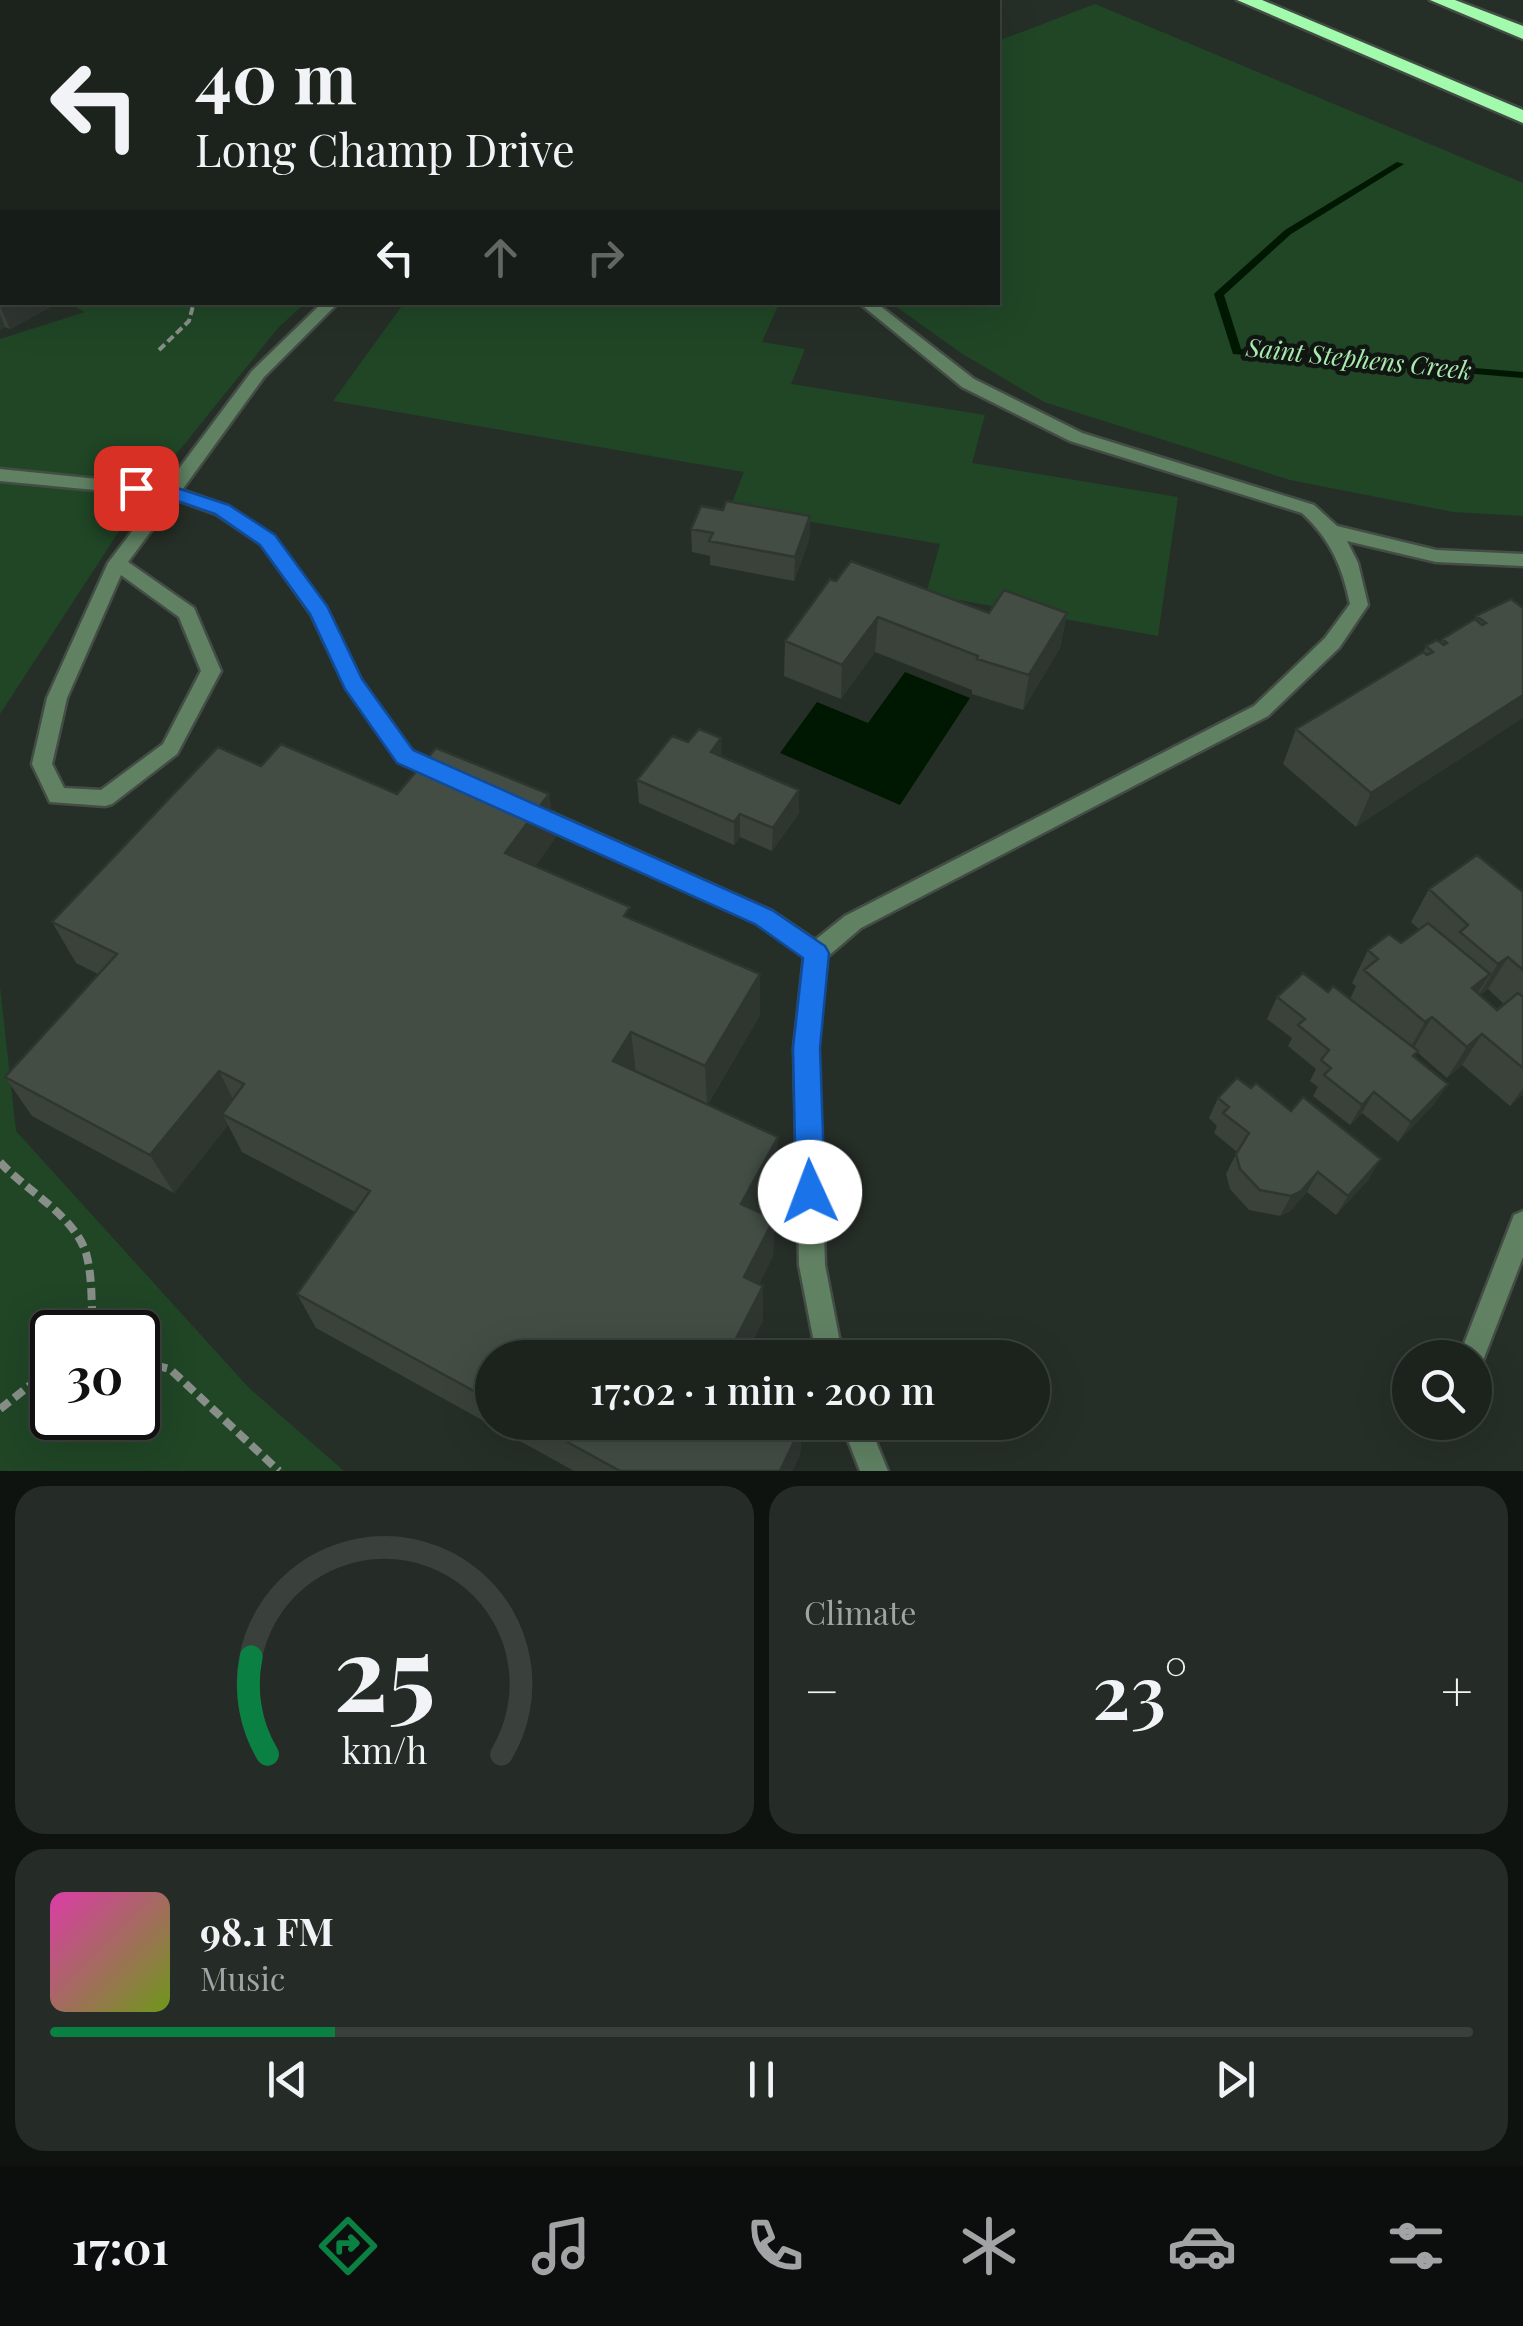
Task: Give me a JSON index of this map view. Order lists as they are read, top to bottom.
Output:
{
  "water": ["Saint Stephens Creek"],
  "page": {
    "turn": ["40 m", "Long Champ Drive"],
    "limit": "30",
    "trip": "17:02 · 1 min · 200 m",
    "tile": "Climate",
    "heat": ["−", "23°", "+"],
    "song": ["98.1 FM", "Music"],
    "tabs": "17:01",
    "gauge": ["25", "km/h"]
  }
}
